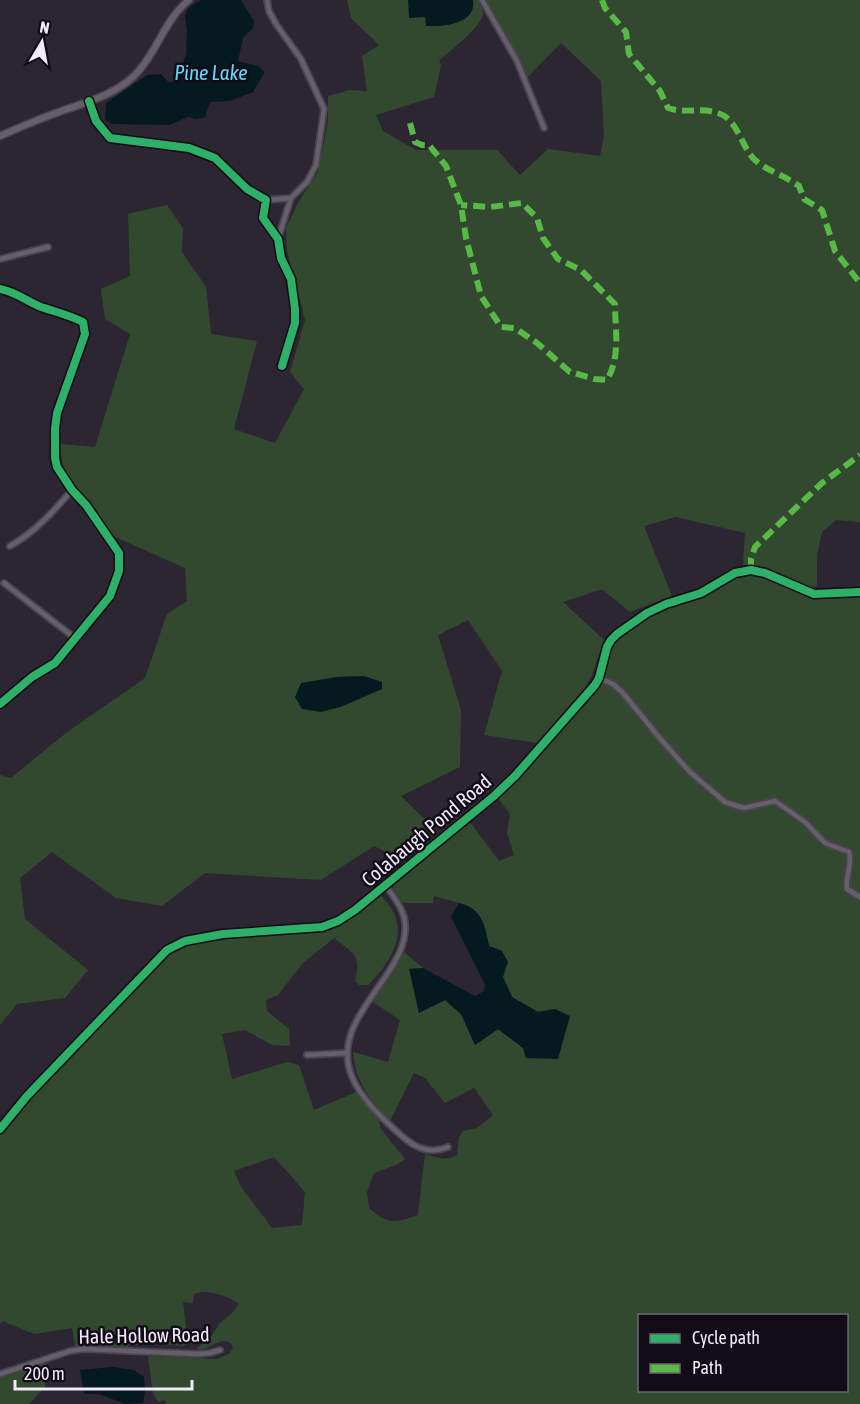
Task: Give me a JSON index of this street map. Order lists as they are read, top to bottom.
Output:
{
  "streets": {
    "street": ["Colabaugh Pond Road", "Hale Hollow Road"]
  },
  "water": ["Pine Lake"],
  "legend": ["Cycle path", "Path"],
  "scale_bar": "200 m",
  "north": "top"
}
